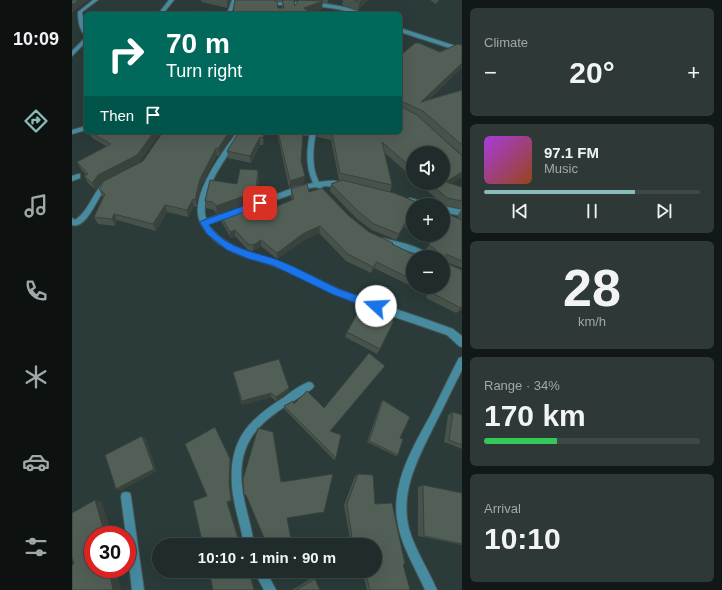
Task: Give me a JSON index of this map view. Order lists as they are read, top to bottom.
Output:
{
  "page": {
    "tabs": "10:09",
    "tile": [
      "Climate",
      ["28", "km/h"],
      ["Range · 34%", "170 km"],
      ["Arrival", "10:10"]
    ],
    "turn": ["70 m", "Turn right"],
    "heat": ["−", "20°", "+"],
    "then": "Then",
    "song": ["97.1 FM", "Music"],
    "map_buttons": ["+", "−"],
    "limit": "30",
    "trip": "10:10 · 1 min · 90 m"
  }
}
